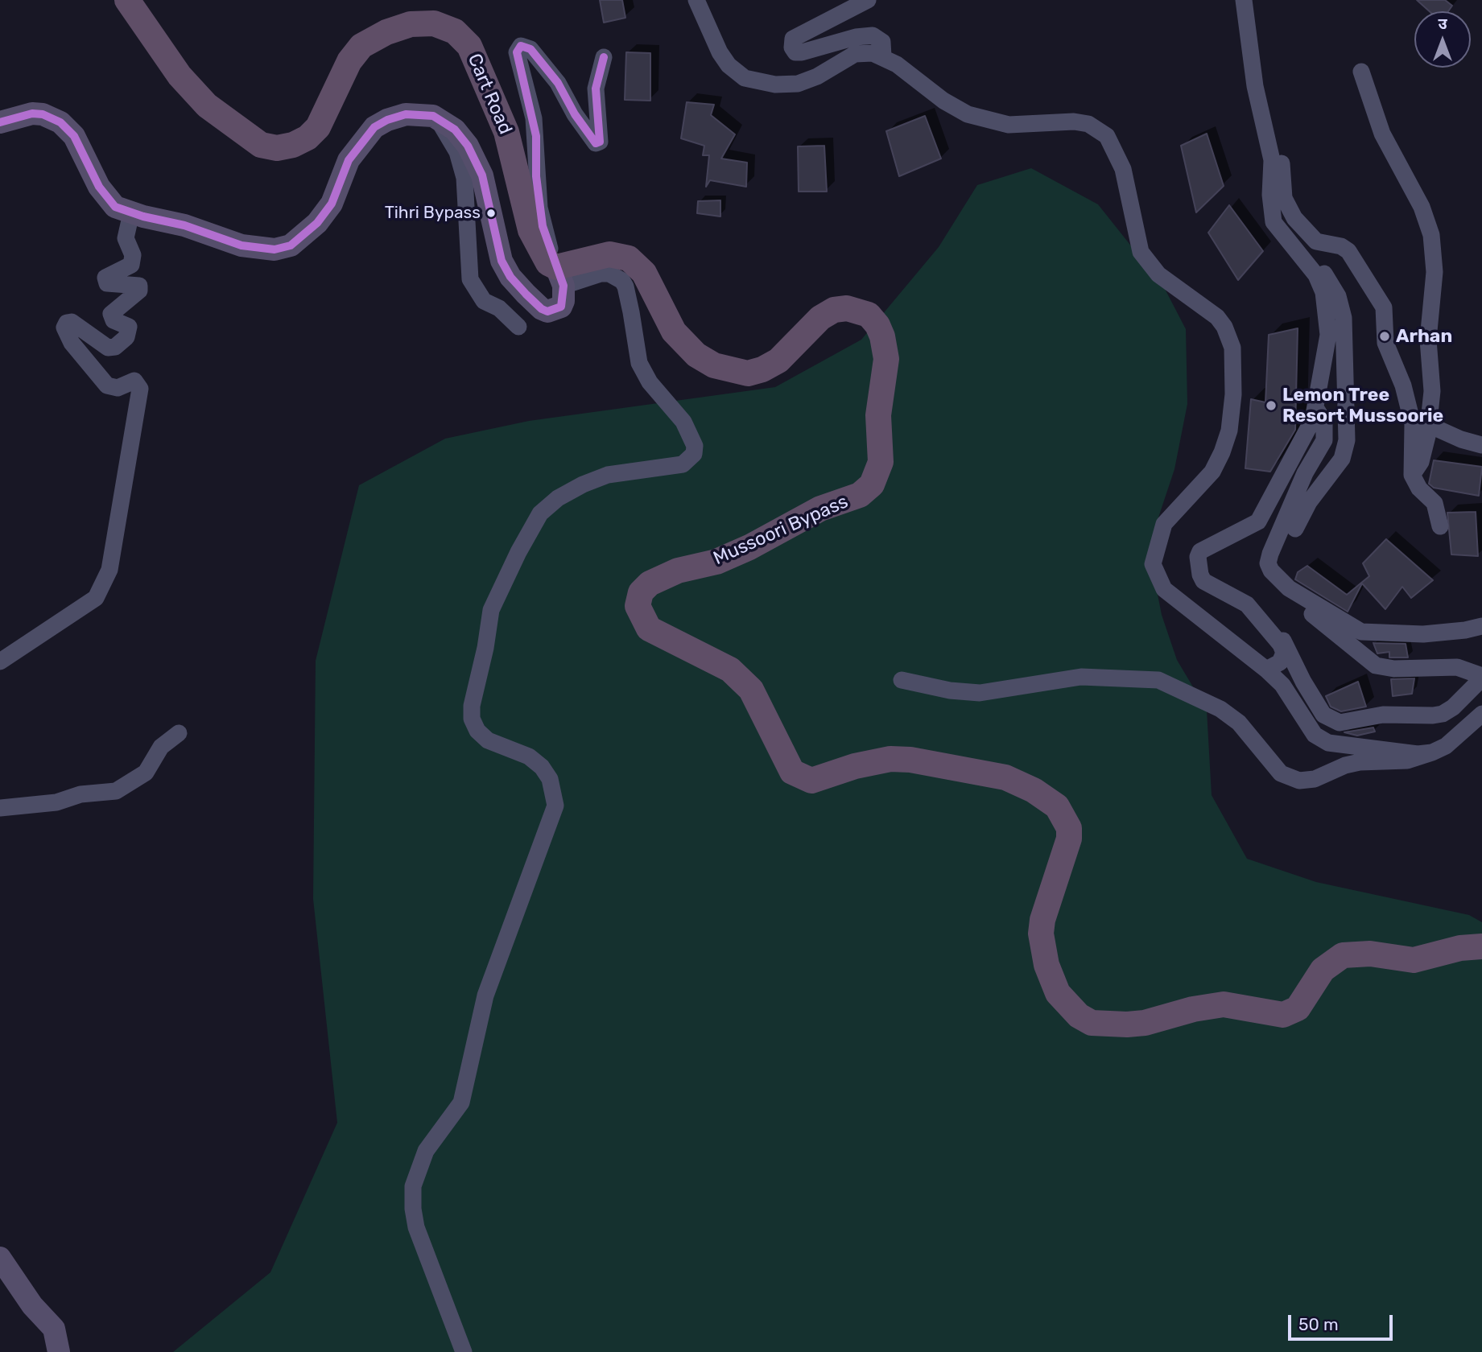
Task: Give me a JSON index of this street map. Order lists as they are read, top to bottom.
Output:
{
  "streets": {
    "highway": ["Cart Road", "Mussoori Bypass"]
  },
  "crossings": [
    ["Cart Road", "Mussoori Bypass"]
  ],
  "places": ["Tihri Bypass", "Arhan", "Lemon Tree Resort Mussoorie"],
  "scale_bar": "50 m",
  "north": "top"
}
